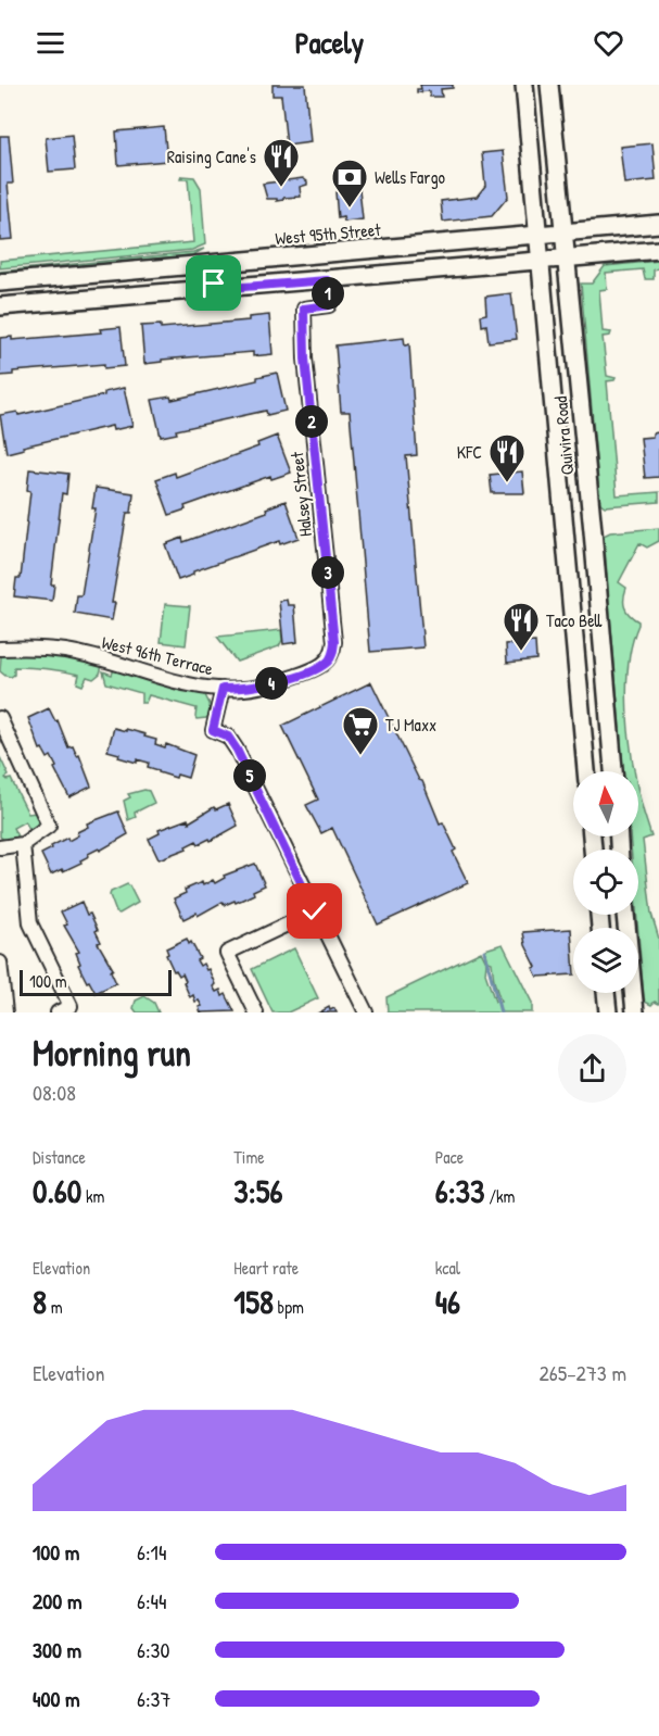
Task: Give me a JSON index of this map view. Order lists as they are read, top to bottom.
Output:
{
  "streets": {
    "main road": ["West 95th Street", "Quivira Road"],
    "street": ["Halsey Street", "West 96th Terrace"]
  },
  "crossings": [
    ["West 95th Street", "Quivira Road"],
    ["Halsey Street", "West 96th Terrace"]
  ],
  "places": {
    "restaurant": ["Raising Cane's", "KFC", "Taco Bell"],
    "bank": ["Wells Fargo"],
    "supermarket": ["TJ Maxx"]
  },
  "scale_bar": "100 m",
  "north": "top",
  "page": {
    "header": "Pacely",
    "pins": [
      "1",
      "2",
      "3",
      "4",
      "5"
    ],
    "scale": "100 m",
    "heading": ["Morning run", "08:08"],
    "stats": [
      ["Distance", "0.60 km"],
      ["Time", "3:56"],
      ["Pace", "6:33 /km"],
      ["Elevation", "8 m"],
      ["Heart rate", "158 bpm"],
      ["kcal", "46"]
    ],
    "chart": ["Elevation", "265–273 m"],
    "list": [
      {
        "name": "100 m",
        "note": "6:14"
      },
      {
        "name": "200 m",
        "note": "6:44"
      },
      {
        "name": "300 m",
        "note": "6:30"
      },
      {
        "name": "400 m",
        "note": "6:37"
      }
    ]
  }
}
